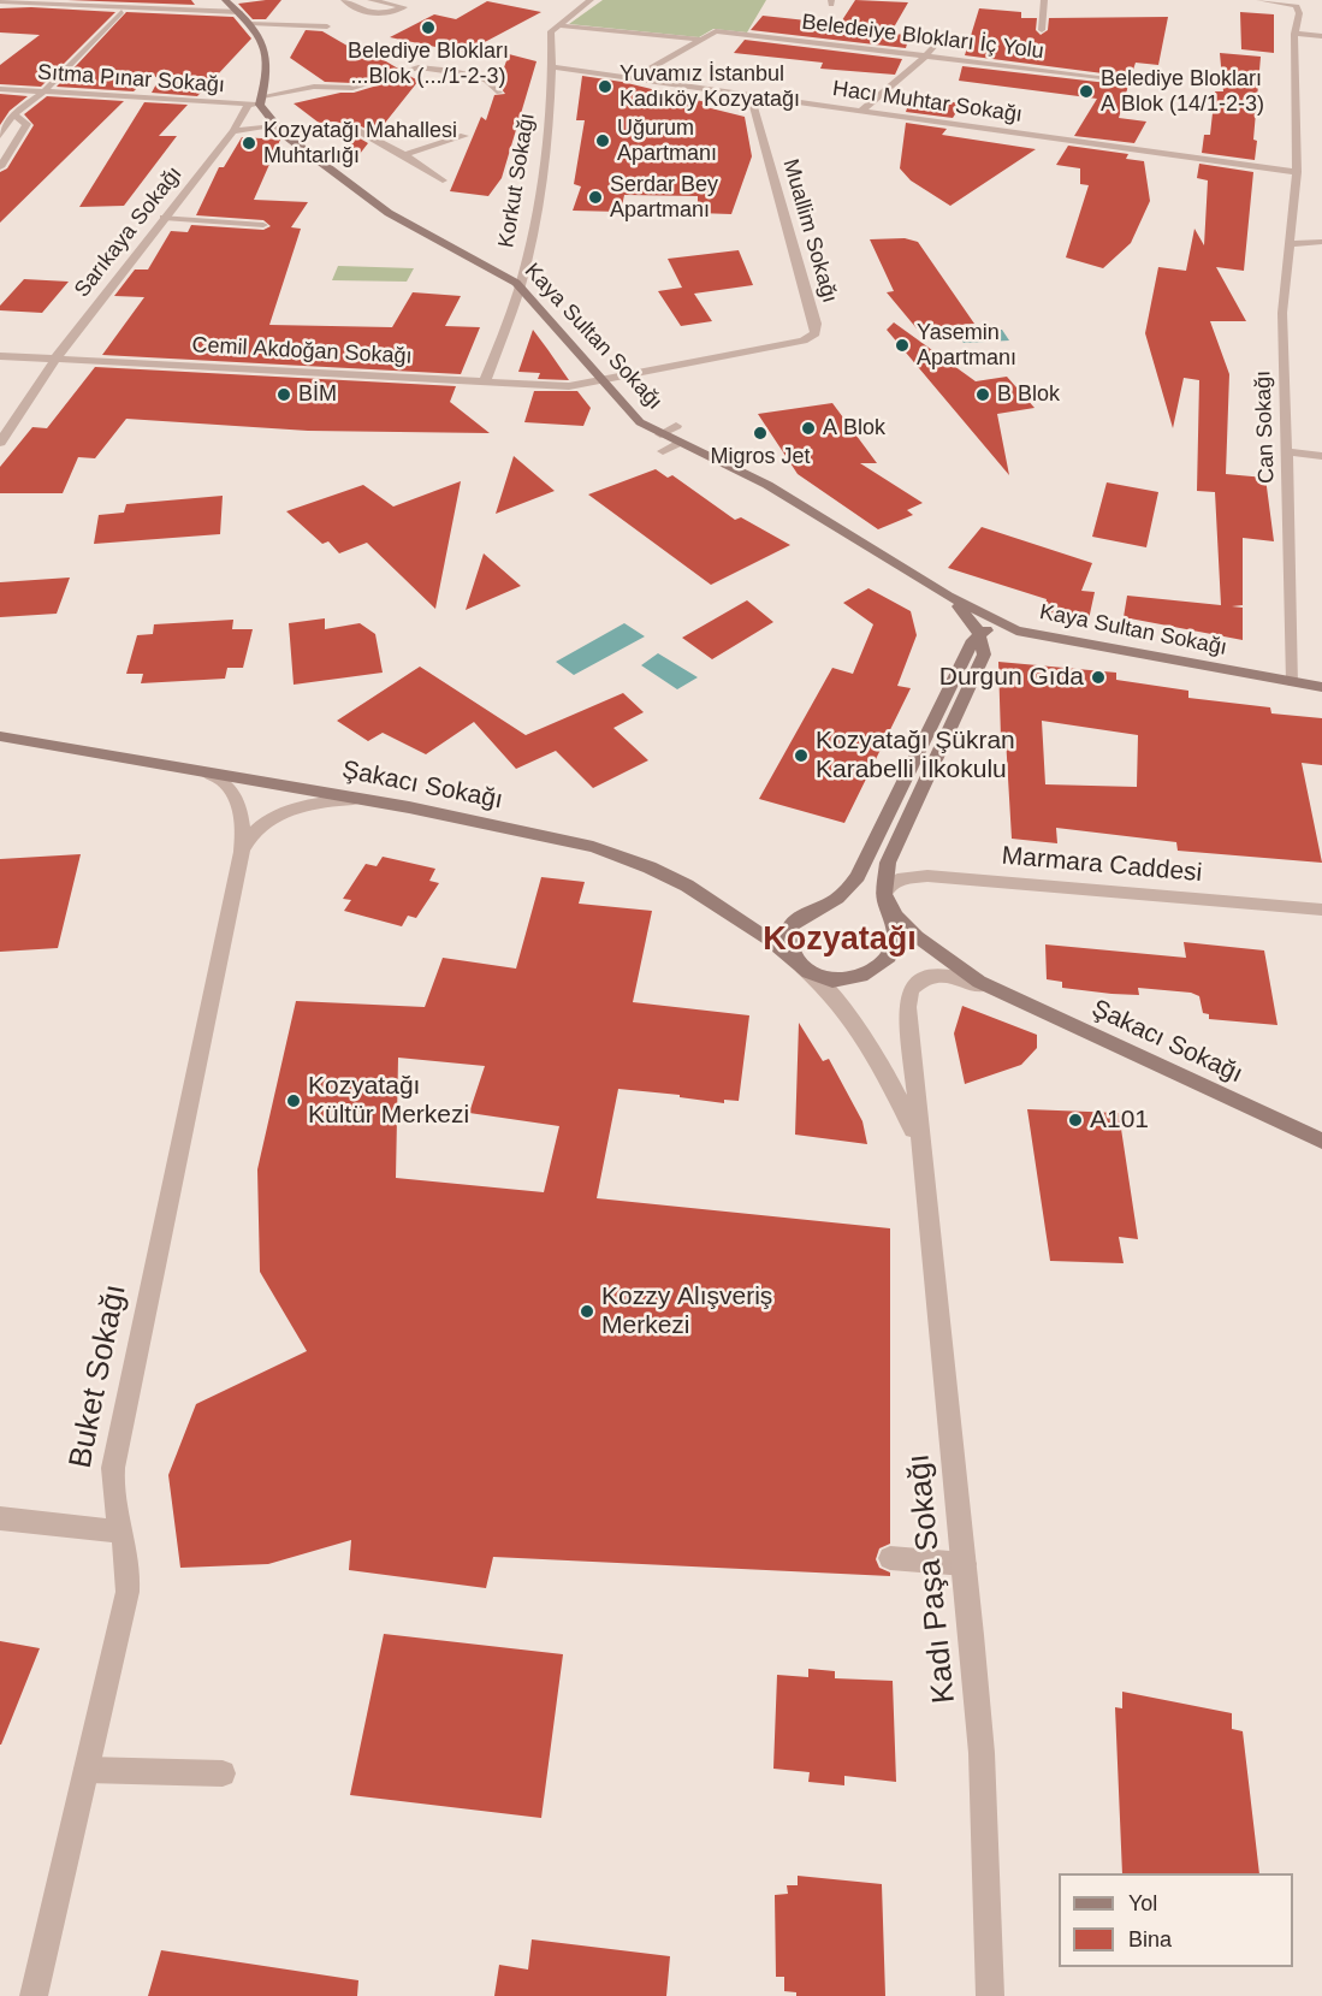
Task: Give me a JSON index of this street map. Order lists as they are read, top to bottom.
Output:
{
  "streets": {
    "street": [
      "Beledeiye Blokları İç Yolu",
      "Sıtma Pınar Sokağı",
      "Hacı Muhtar Sokağı",
      "Korkut Sokağı",
      "Muallim Sokağı",
      "Sarıkaya Sokağı",
      "Kaya Sultan Sokağı",
      "Cemil Akdoğan Sokağı",
      "Can Sokağı",
      "Şakacı Sokağı",
      "Marmara Caddesi",
      "Buket Sokağı",
      "Kadı Paşa Sokağı"
    ]
  },
  "crossings": [
    ["Beledeiye Blokları İç Yolu", "Hacı Muhtar Sokağı"],
    ["Sıtma Pınar Sokağı", "Sarıkaya Sokağı"],
    ["Sıtma Pınar Sokağı", "Kaya Sultan Sokağı"],
    ["Hacı Muhtar Sokağı", "Korkut Sokağı"],
    ["Hacı Muhtar Sokağı", "Muallim Sokağı"],
    ["Hacı Muhtar Sokağı", "Can Sokağı"],
    ["Korkut Sokağı", "Kaya Sultan Sokağı"],
    ["Korkut Sokağı", "Cemil Akdoğan Sokağı"],
    ["Muallim Sokağı", "Kaya Sultan Sokağı"],
    ["Muallim Sokağı", "Cemil Akdoğan Sokağı"],
    ["Sarıkaya Sokağı", "Cemil Akdoğan Sokağı"],
    ["Kaya Sultan Sokağı", "Cemil Akdoğan Sokağı"],
    ["Kaya Sultan Sokağı", "Can Sokağı"],
    ["Şakacı Sokağı", "Marmara Caddesi"],
    ["Şakacı Sokağı", "Buket Sokağı"],
    ["Şakacı Sokağı", "Kadı Paşa Sokağı"]
  ],
  "districts": ["Kozyatağı"],
  "places": [
    "Belediye Blokları ...Blok (.../1-2-3)",
    "Yuvamız İstanbul Kadıköy Kozyatağı",
    "Belediye Blokları A Blok (14/1-2-3)",
    "Uğurum Apartmanı",
    "Kozyatağı Mahallesi Muhtarlığı",
    "Serdar Bey Apartmanı",
    "Yasemin Apartmanı",
    "BİM",
    "B Blok",
    "A Blok",
    "Migros Jet",
    "Durgun Gıda",
    "Kozyatağı Şükran Karabelli İlkokulu",
    "Kozyatağı Kültür Merkezi",
    "A101",
    "Kozzy Alışveriş Merkezi"
  ],
  "legend": ["Yol", "Bina"]
}
